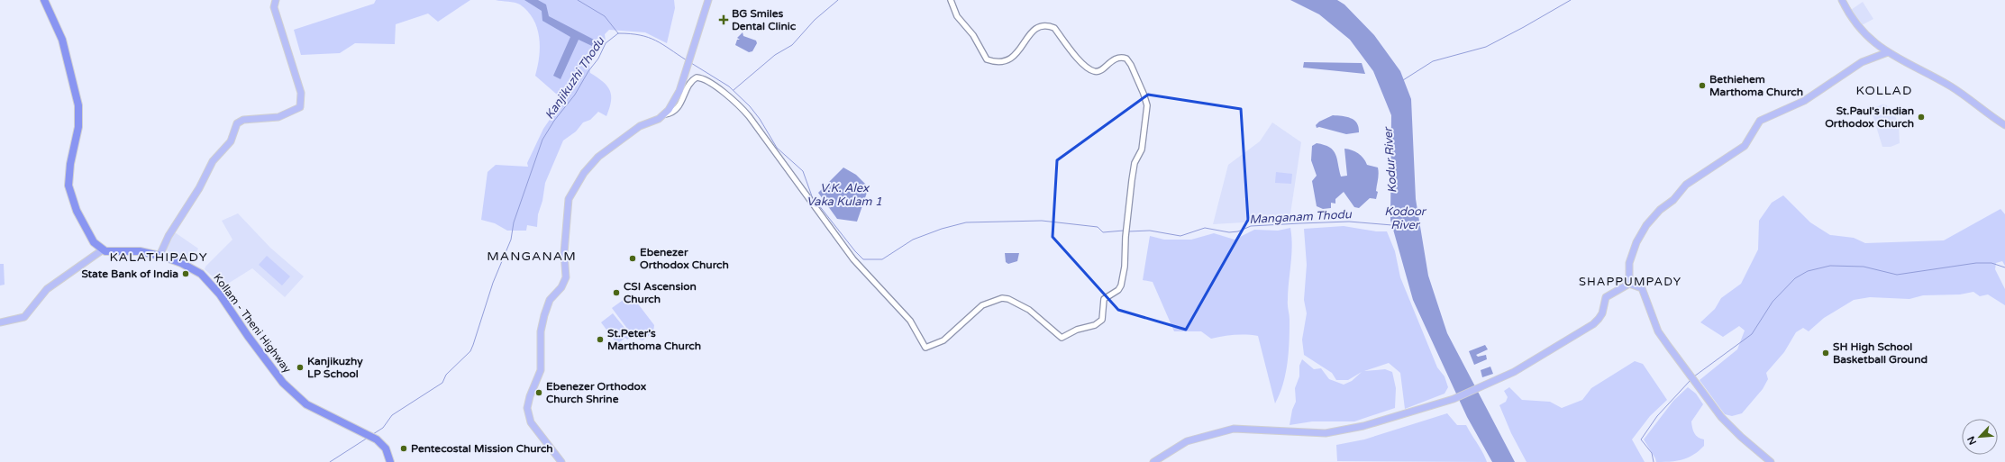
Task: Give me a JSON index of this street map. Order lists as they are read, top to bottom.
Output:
{
  "streets": {
    "highway": ["Kollam - Theni Highway"]
  },
  "districts": [
    "KOLLAD",
    "MANGANAM",
    "KALATHIPADY",
    "SHAPPUMPADY"
  ],
  "water": [
    "Kanjikuzhi Thodu",
    "Kodur River",
    "V.K. Alex Vaka Kulam 1",
    "Kodoor River",
    "Manganam Thodu"
  ],
  "places": {
    "health": ["BG Smiles Dental Clinic"],
    "other": [
      "Bethiehem Marthoma Church",
      "St.Paul's Indian Orthodox Church",
      "Ebenezer Orthodox Church",
      "State Bank of India",
      "CSI Ascension Church",
      "St.Peter's Marthoma Church",
      "SH High School Basketball Ground",
      "Kanjikuzhy LP School",
      "Ebenezer Orthodox Church Shrine",
      "Pentecostal Mission Church"
    ]
  },
  "north": "bottom left"
}
